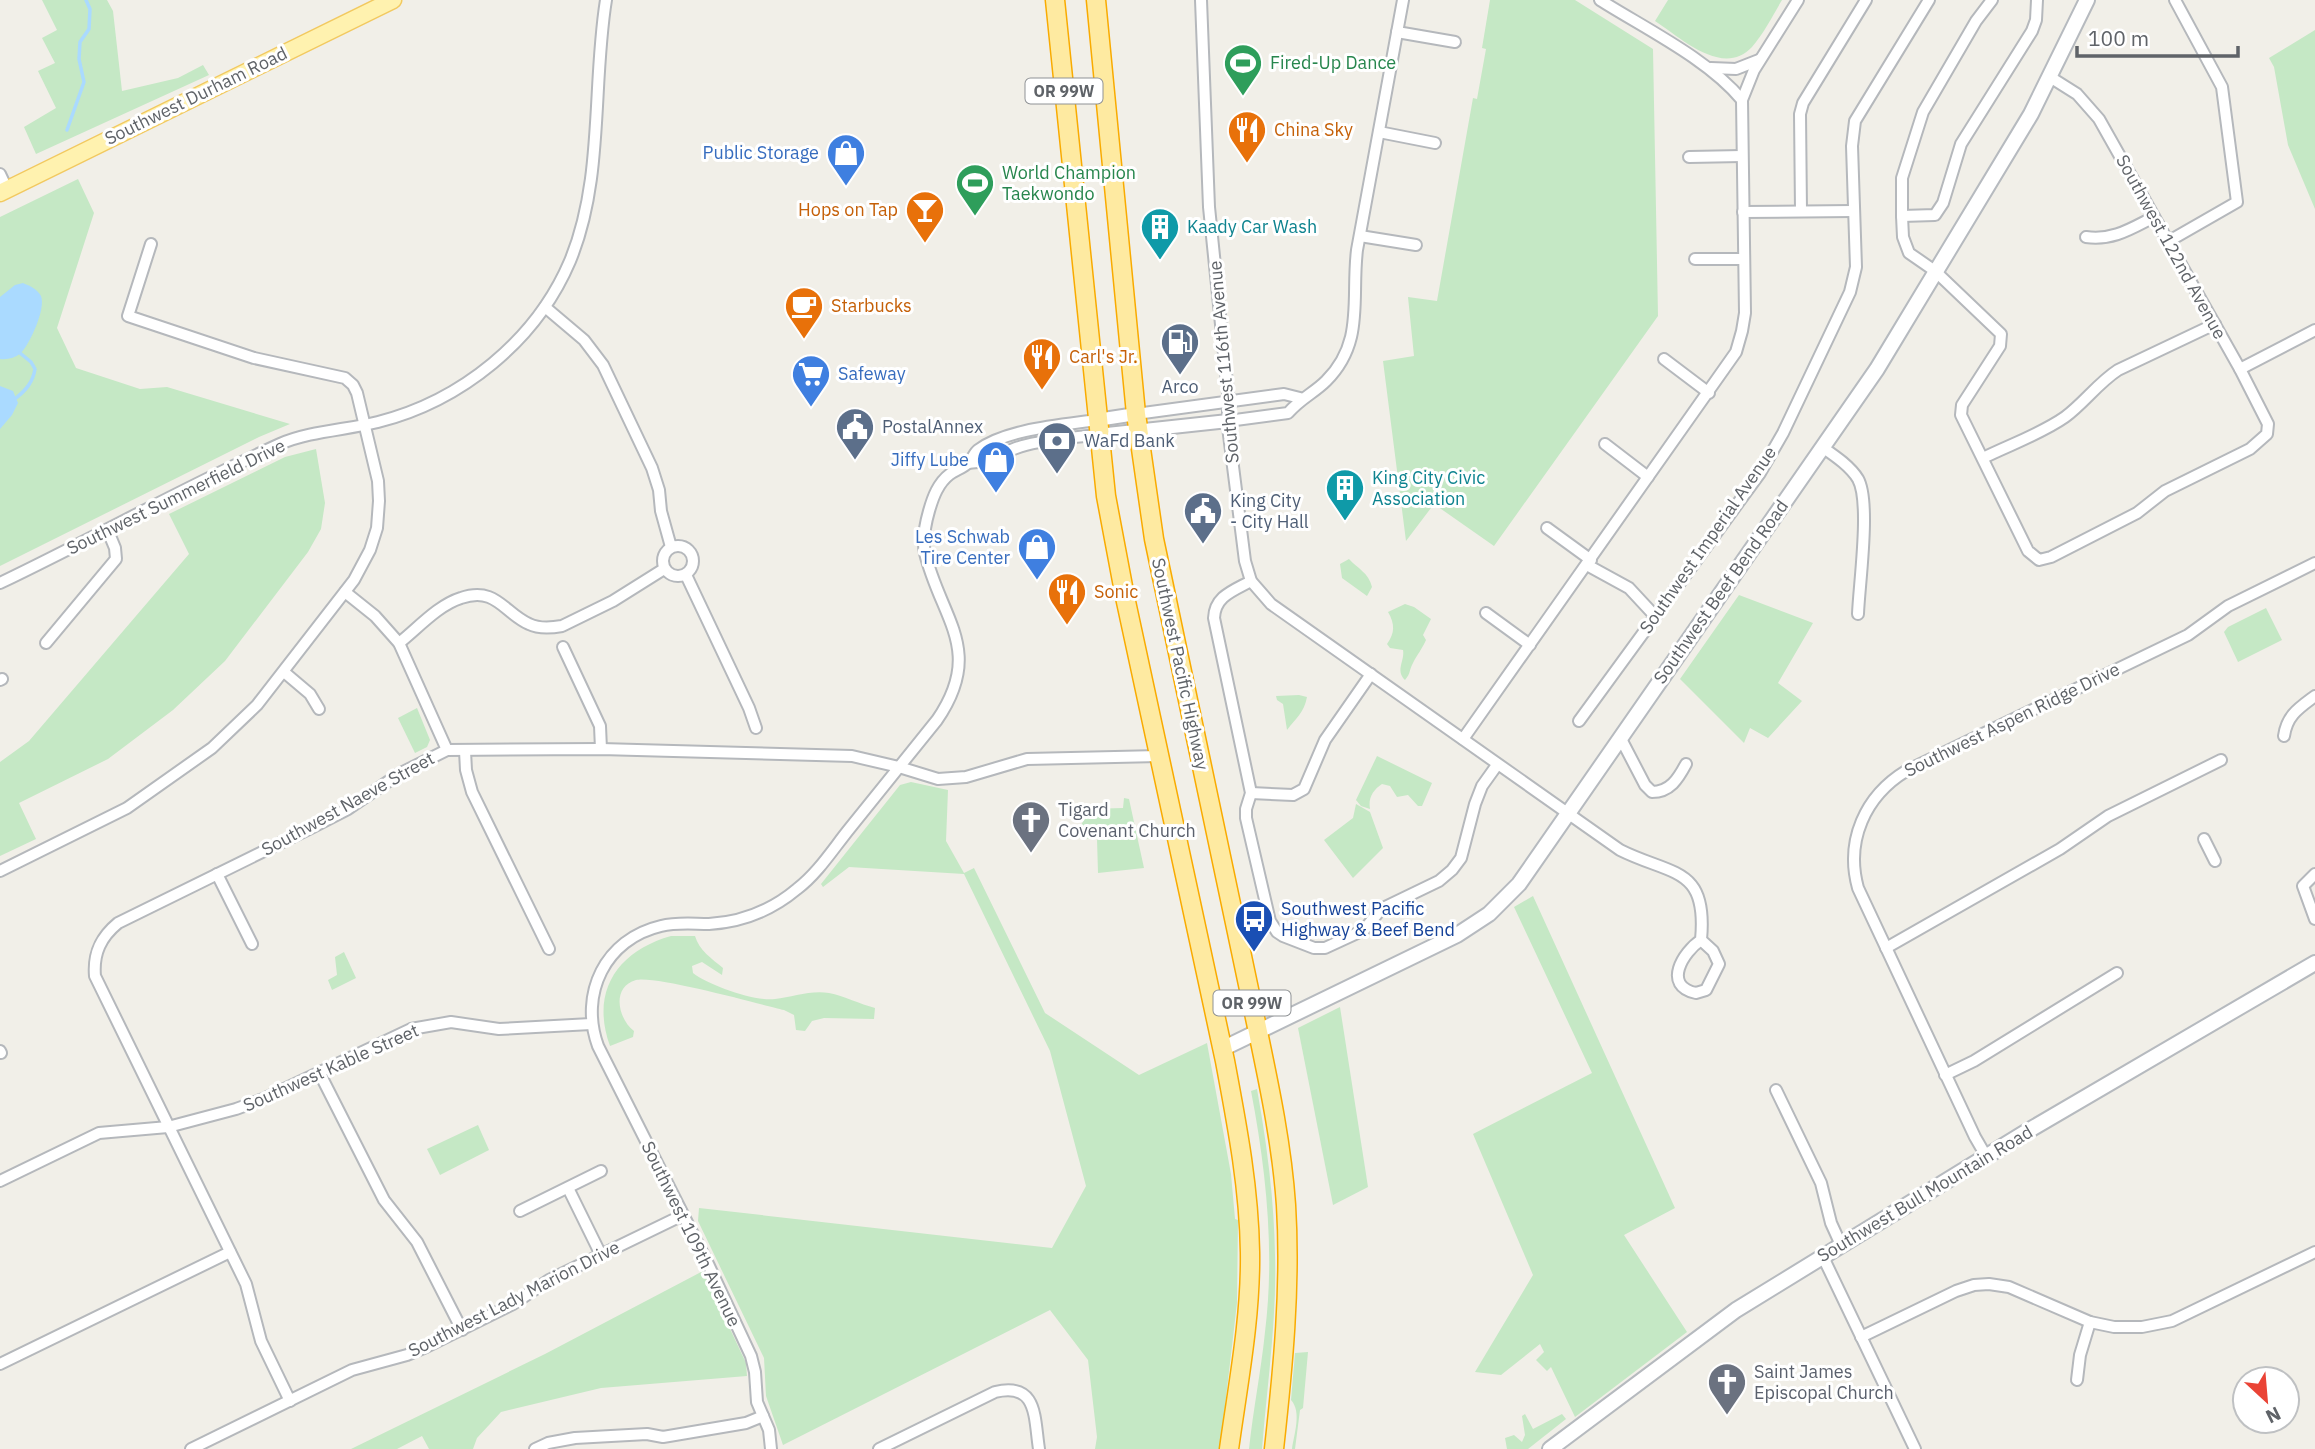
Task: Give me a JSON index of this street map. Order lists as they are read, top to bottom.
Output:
{
  "streets": {
    "highway": ["OR 99W", "Southwest Pacific Highway"],
    "main road": ["Southwest Durham Road", "Southwest Beef Bend Road", "Southwest Bull Mountain Road"],
    "street": [
      "Southwest 122nd Avenue",
      "Southwest 116th Avenue",
      "Southwest Summerfield Drive",
      "Southwest Imperial Avenue",
      "Southwest Aspen Ridge Drive",
      "Southwest Naeve Street",
      "Southwest Kable Street",
      "Southwest 109th Avenue",
      "Southwest Lady Marion Drive"
    ]
  },
  "crossings": [
    ["OR 99W", "Southwest Beef Bend Road"],
    ["OR 99W", "Southwest Naeve Street"],
    ["Southwest 122nd Avenue", "Southwest Beef Bend Road"],
    ["Southwest 116th Avenue", "Southwest Beef Bend Road"],
    ["Southwest Beef Bend Road", "Southwest Pacific Highway"],
    ["Southwest Aspen Ridge Drive", "Southwest Bull Mountain Road"],
    ["Southwest Naeve Street", "Southwest Kable Street"],
    ["Southwest Naeve Street", "Southwest Lady Marion Drive"],
    ["Southwest Kable Street", "Southwest 109th Avenue"],
    ["Southwest 109th Avenue", "Southwest Lady Marion Drive"]
  ],
  "places": {
    "sports": ["Fired-Up Dance", "World Champion Taekwondo"],
    "restaurant": ["China Sky", "Carl's Jr.", "Sonic"],
    "shop": ["Public Storage", "Jiffy Lube", "Les Schwab Tire Center"],
    "bar": ["Hops on Tap"],
    "building": ["Kaady Car Wash", "King City Civic Association"],
    "cafe": ["Starbucks"],
    "fuel station": ["Arco"],
    "supermarket": ["Safeway"],
    "public building": ["PostalAnnex", "King City - City Hall"],
    "bank": ["WaFd Bank"],
    "church": ["Tigard Covenant Church", "Saint James Episcopal Church"],
    "bus stop": ["Southwest Pacific Highway & Beef Bend"]
  },
  "scale_bar": "100 m",
  "north": "bottom right"
}
